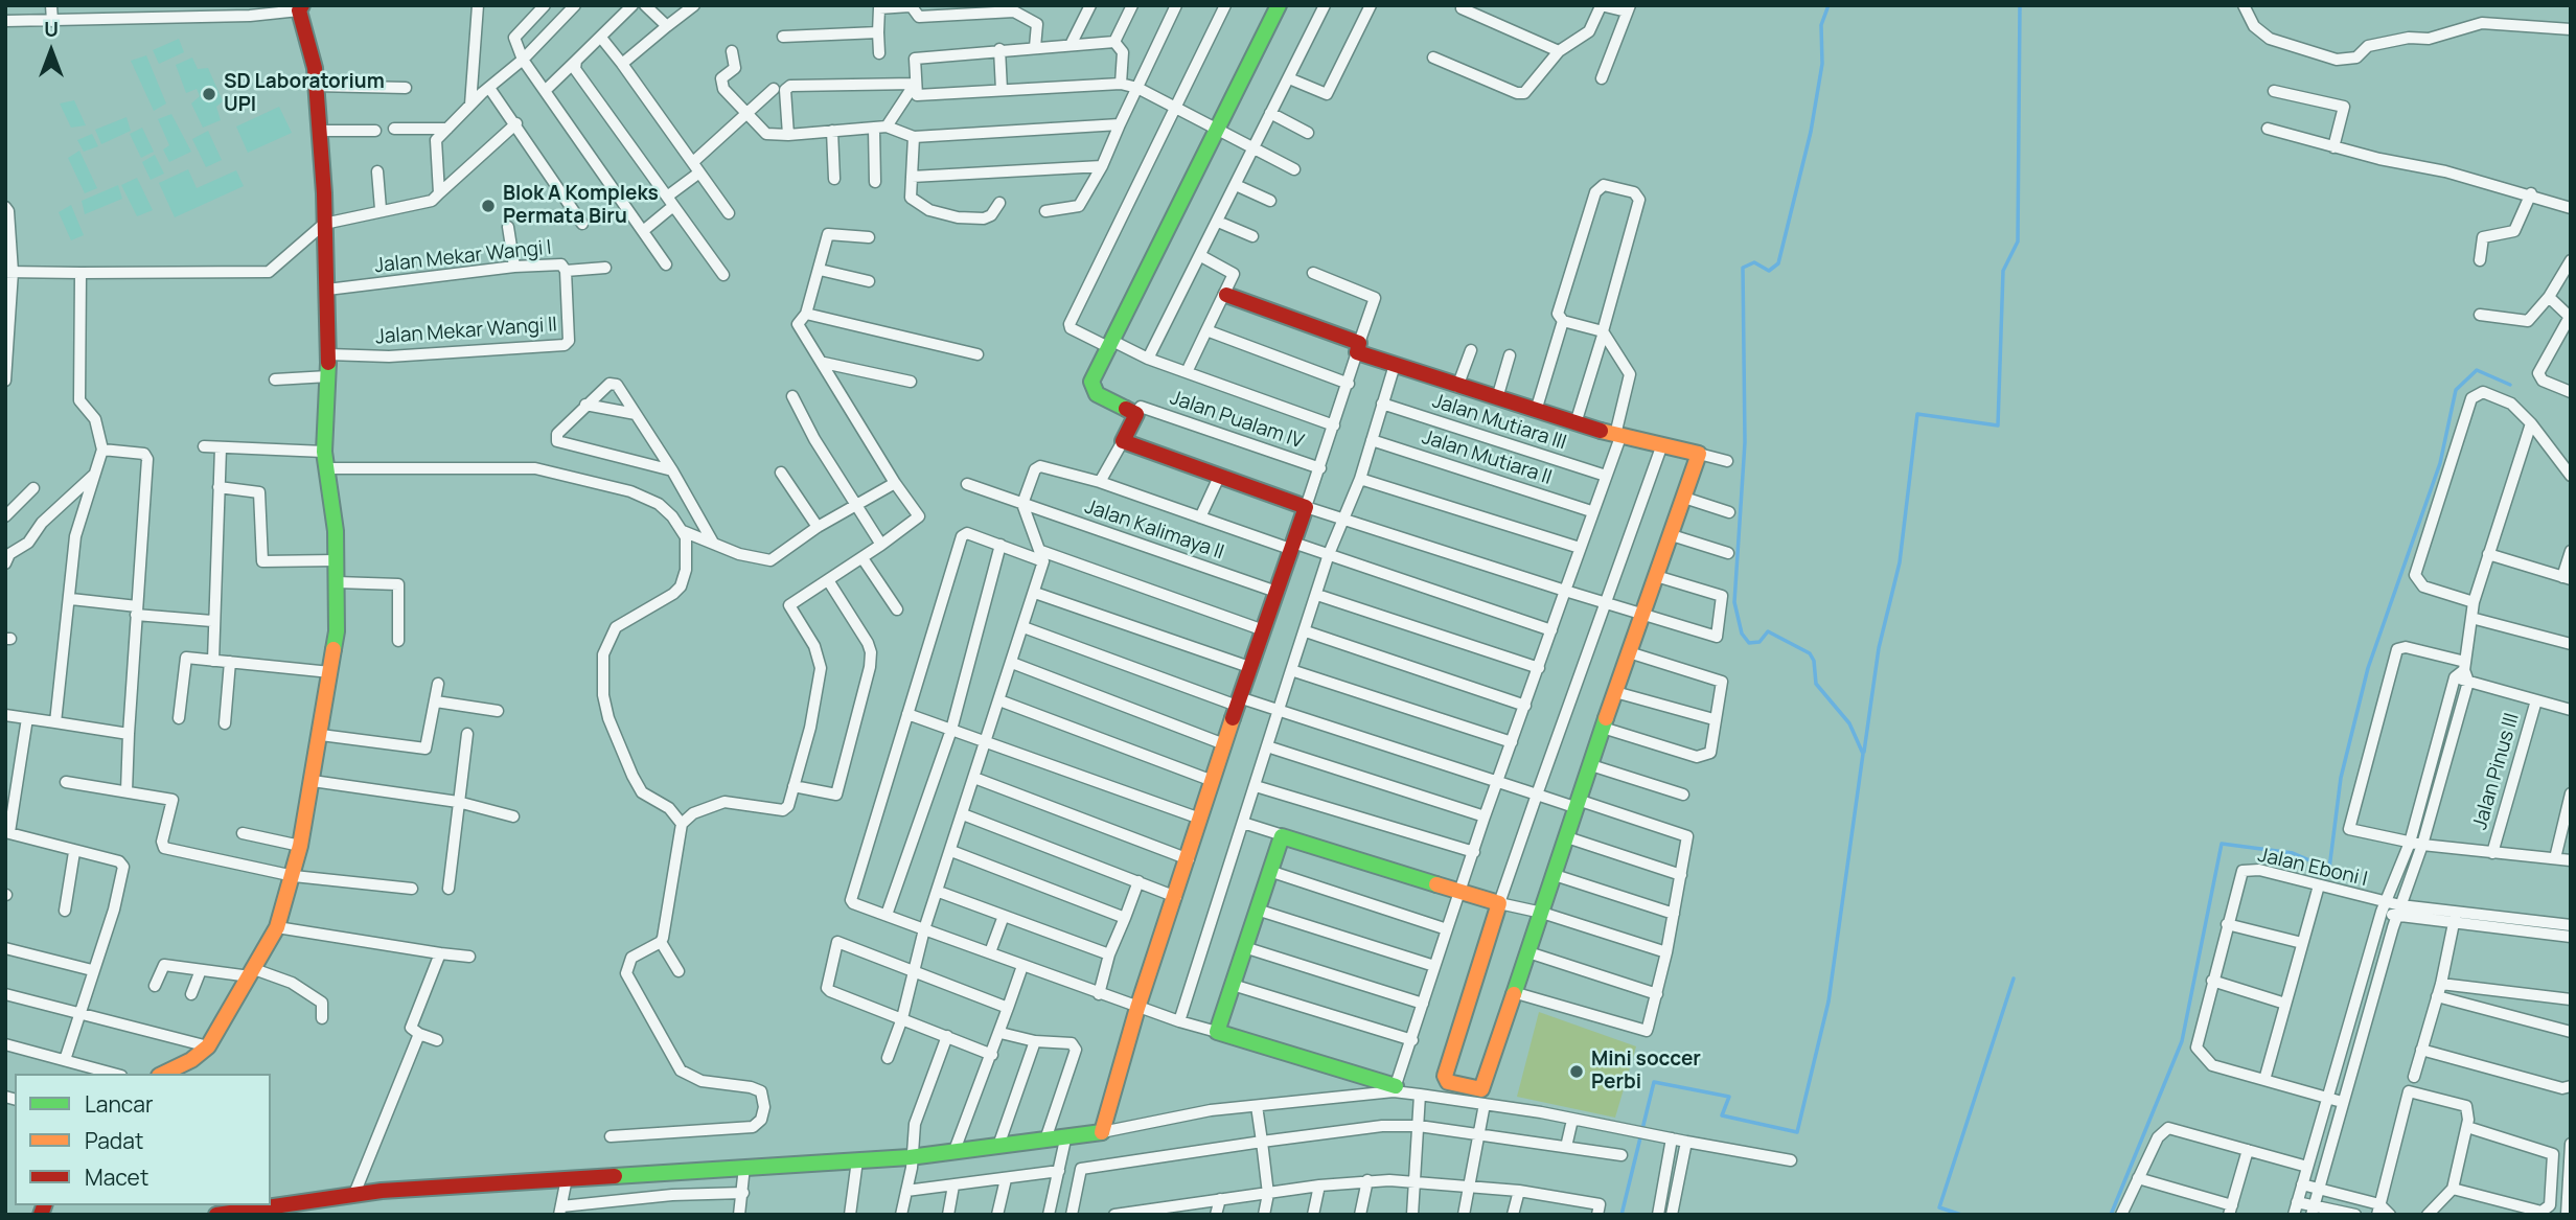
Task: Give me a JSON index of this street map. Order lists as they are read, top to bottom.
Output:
{
  "streets": {
    "street": [
      "Jalan Mekar Wangi I",
      "Jalan Mekar Wangi II",
      "Jalan Pualam IV",
      "Jalan Mutiara III",
      "Jalan Mutiara II",
      "Jalan Kalimaya II",
      "Jalan Pinus III",
      "Jalan Eboni I"
    ]
  },
  "crossings": [
    ["Jalan Mekar Wangi I", "Jalan Mekar Wangi II"]
  ],
  "places": ["SD Laboratorium UPI", "Blok A Kompleks Permata Biru", "Mini soccer Perbi"],
  "legend": ["Lancar", "Padat", "Macet"],
  "north": "top"
}
